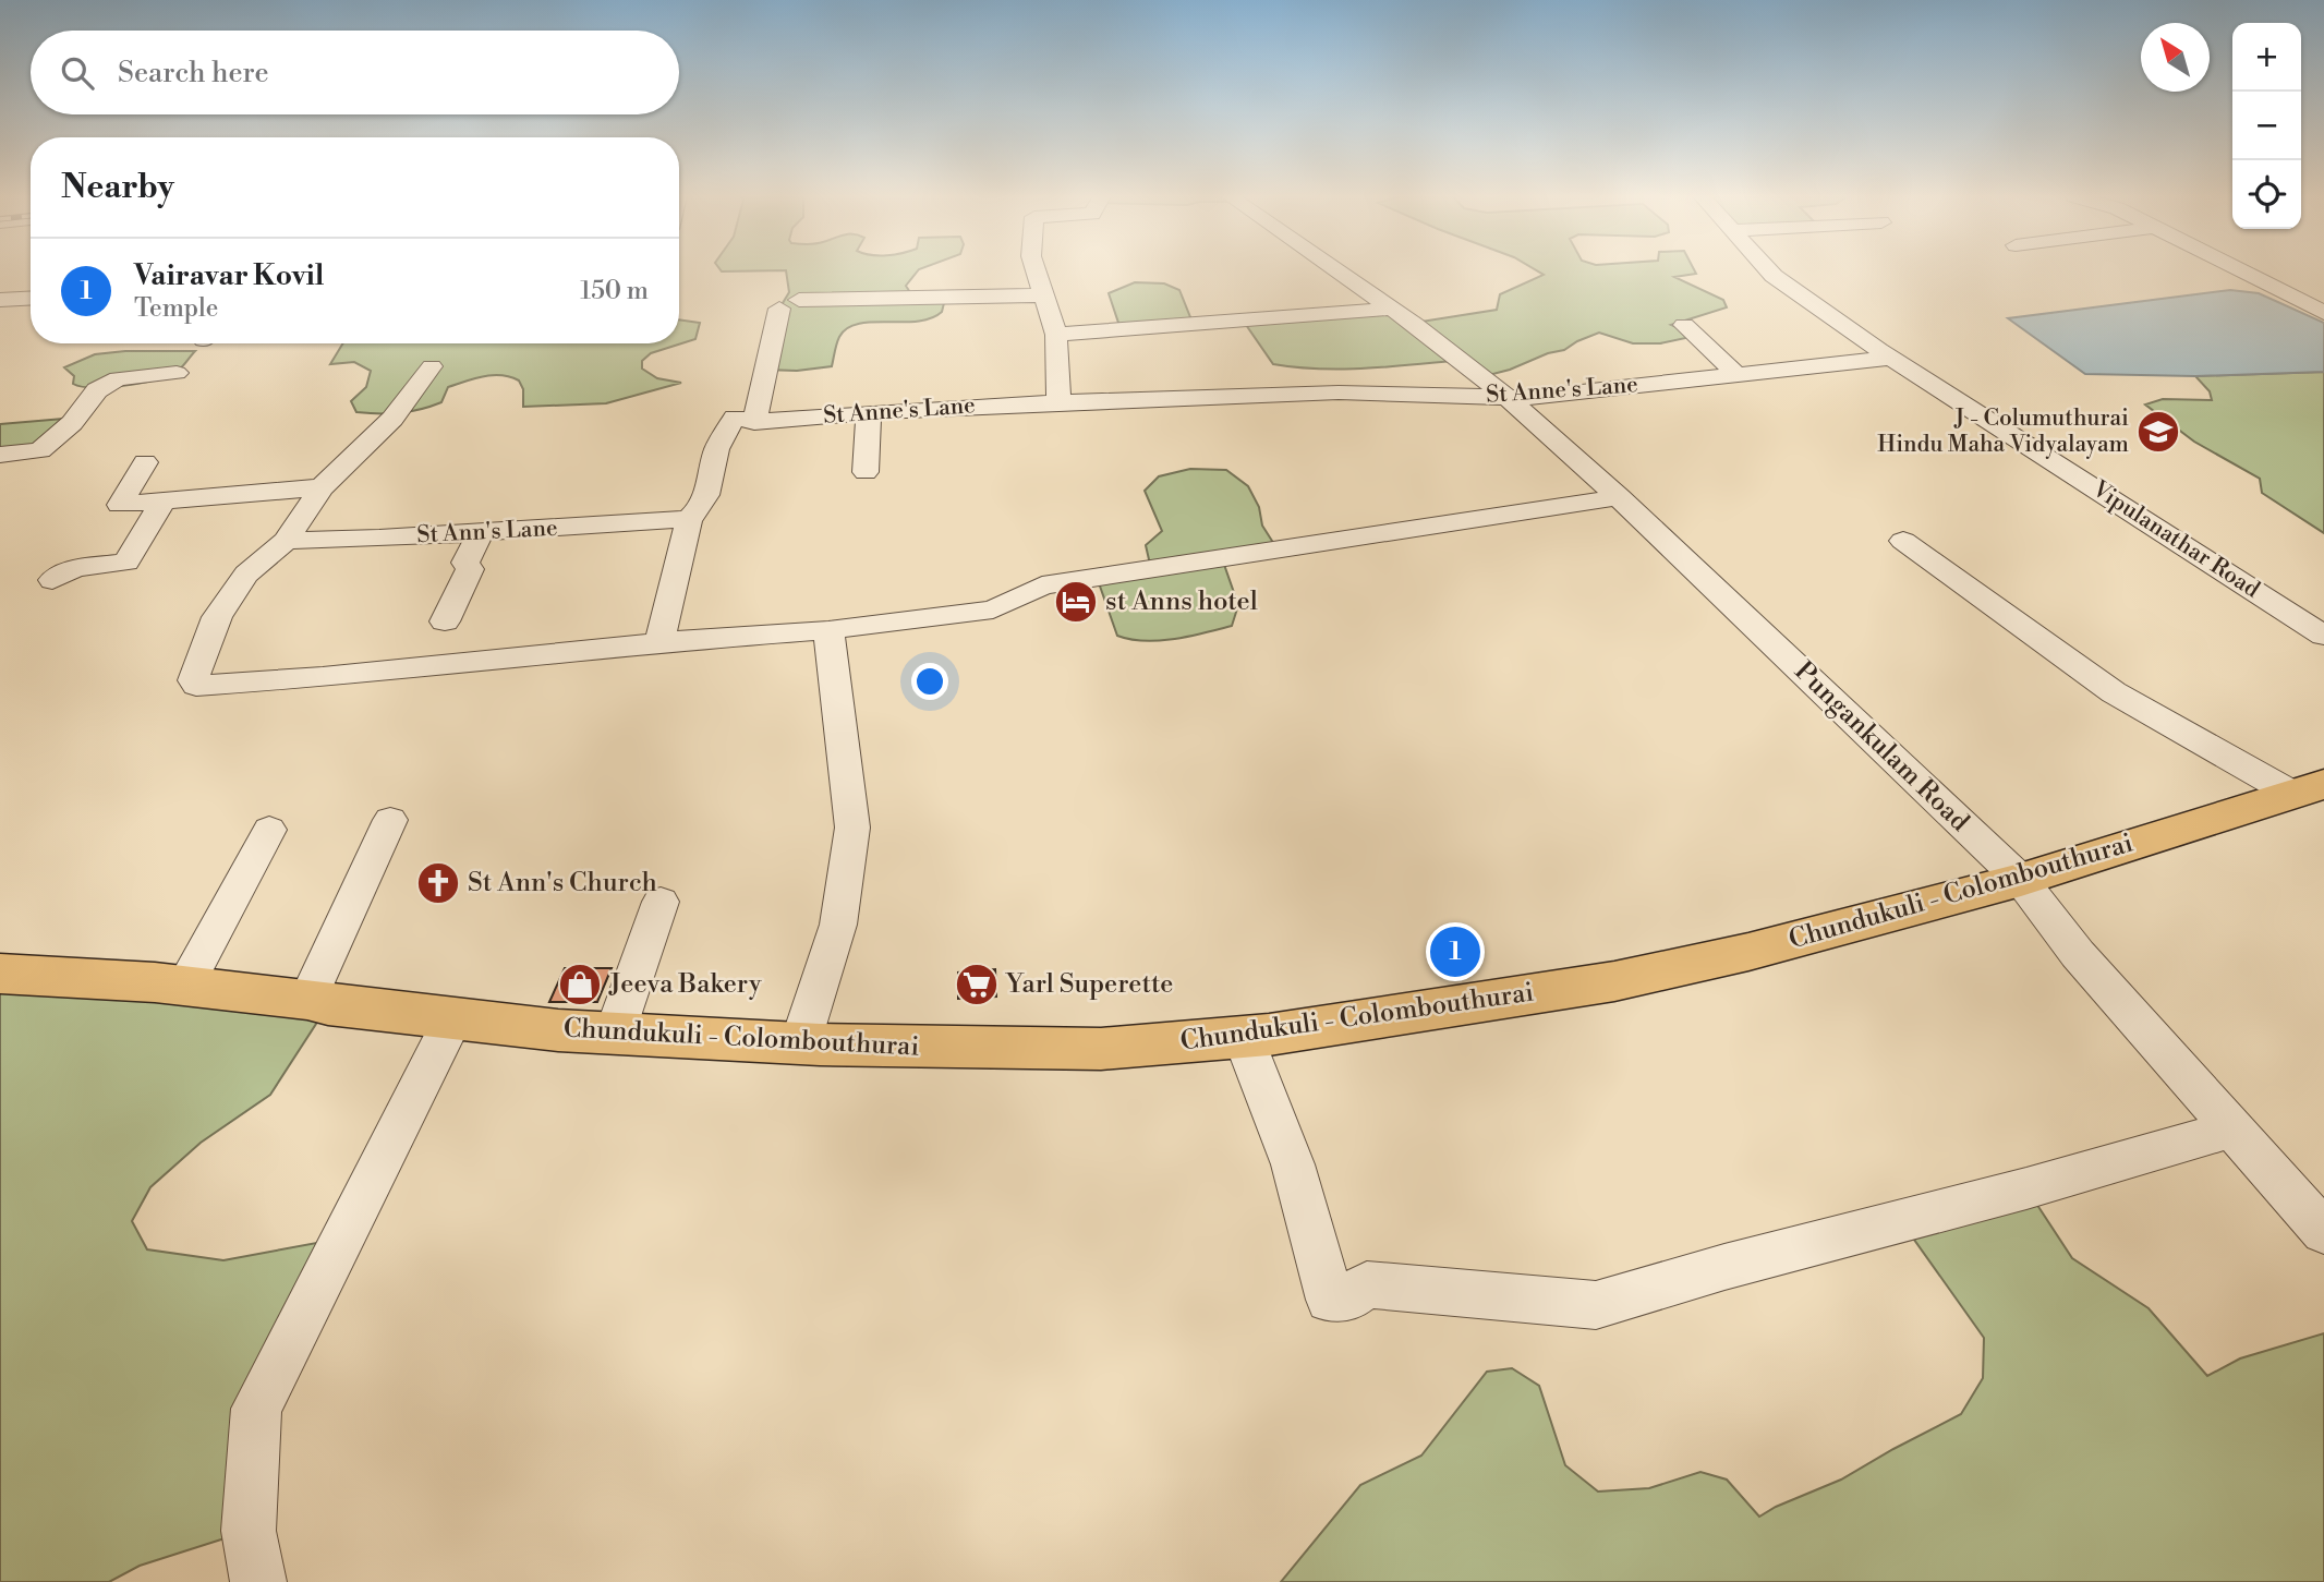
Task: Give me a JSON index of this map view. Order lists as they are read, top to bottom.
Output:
{
  "streets": {
    "main road": ["Chundukuli - Colombouthurai"],
    "street": [
      "St Anne's Lane",
      "St Ann's Lane",
      "Vipulanathar Road",
      "Pungankulam Road"
    ]
  },
  "crossings": [
    ["St Anne's Lane", "St Ann's Lane"],
    ["St Anne's Lane", "Vipulanathar Road"],
    ["St Anne's Lane", "Pungankulam Road"],
    ["Pungankulam Road", "Chundukuli - Colombouthurai"]
  ],
  "places": {
    "school or university": ["J - Columuthurai Hindu Maha Vidyalayam"],
    "hotel": ["st Anns hotel"],
    "church": ["St Ann's Church"],
    "shop": ["Jeeva Bakery"],
    "supermarket": ["Yarl Superette"]
  },
  "north": "top left",
  "page": {
    "map_buttons": ["+", "−"],
    "search": "Search here",
    "heading": "Nearby",
    "list": [
      {
        "mark": "1",
        "name": "Vairavar Kovil",
        "note": "Temple",
        "value": "150 m"
      }
    ],
    "pins": "1"
  }
}
